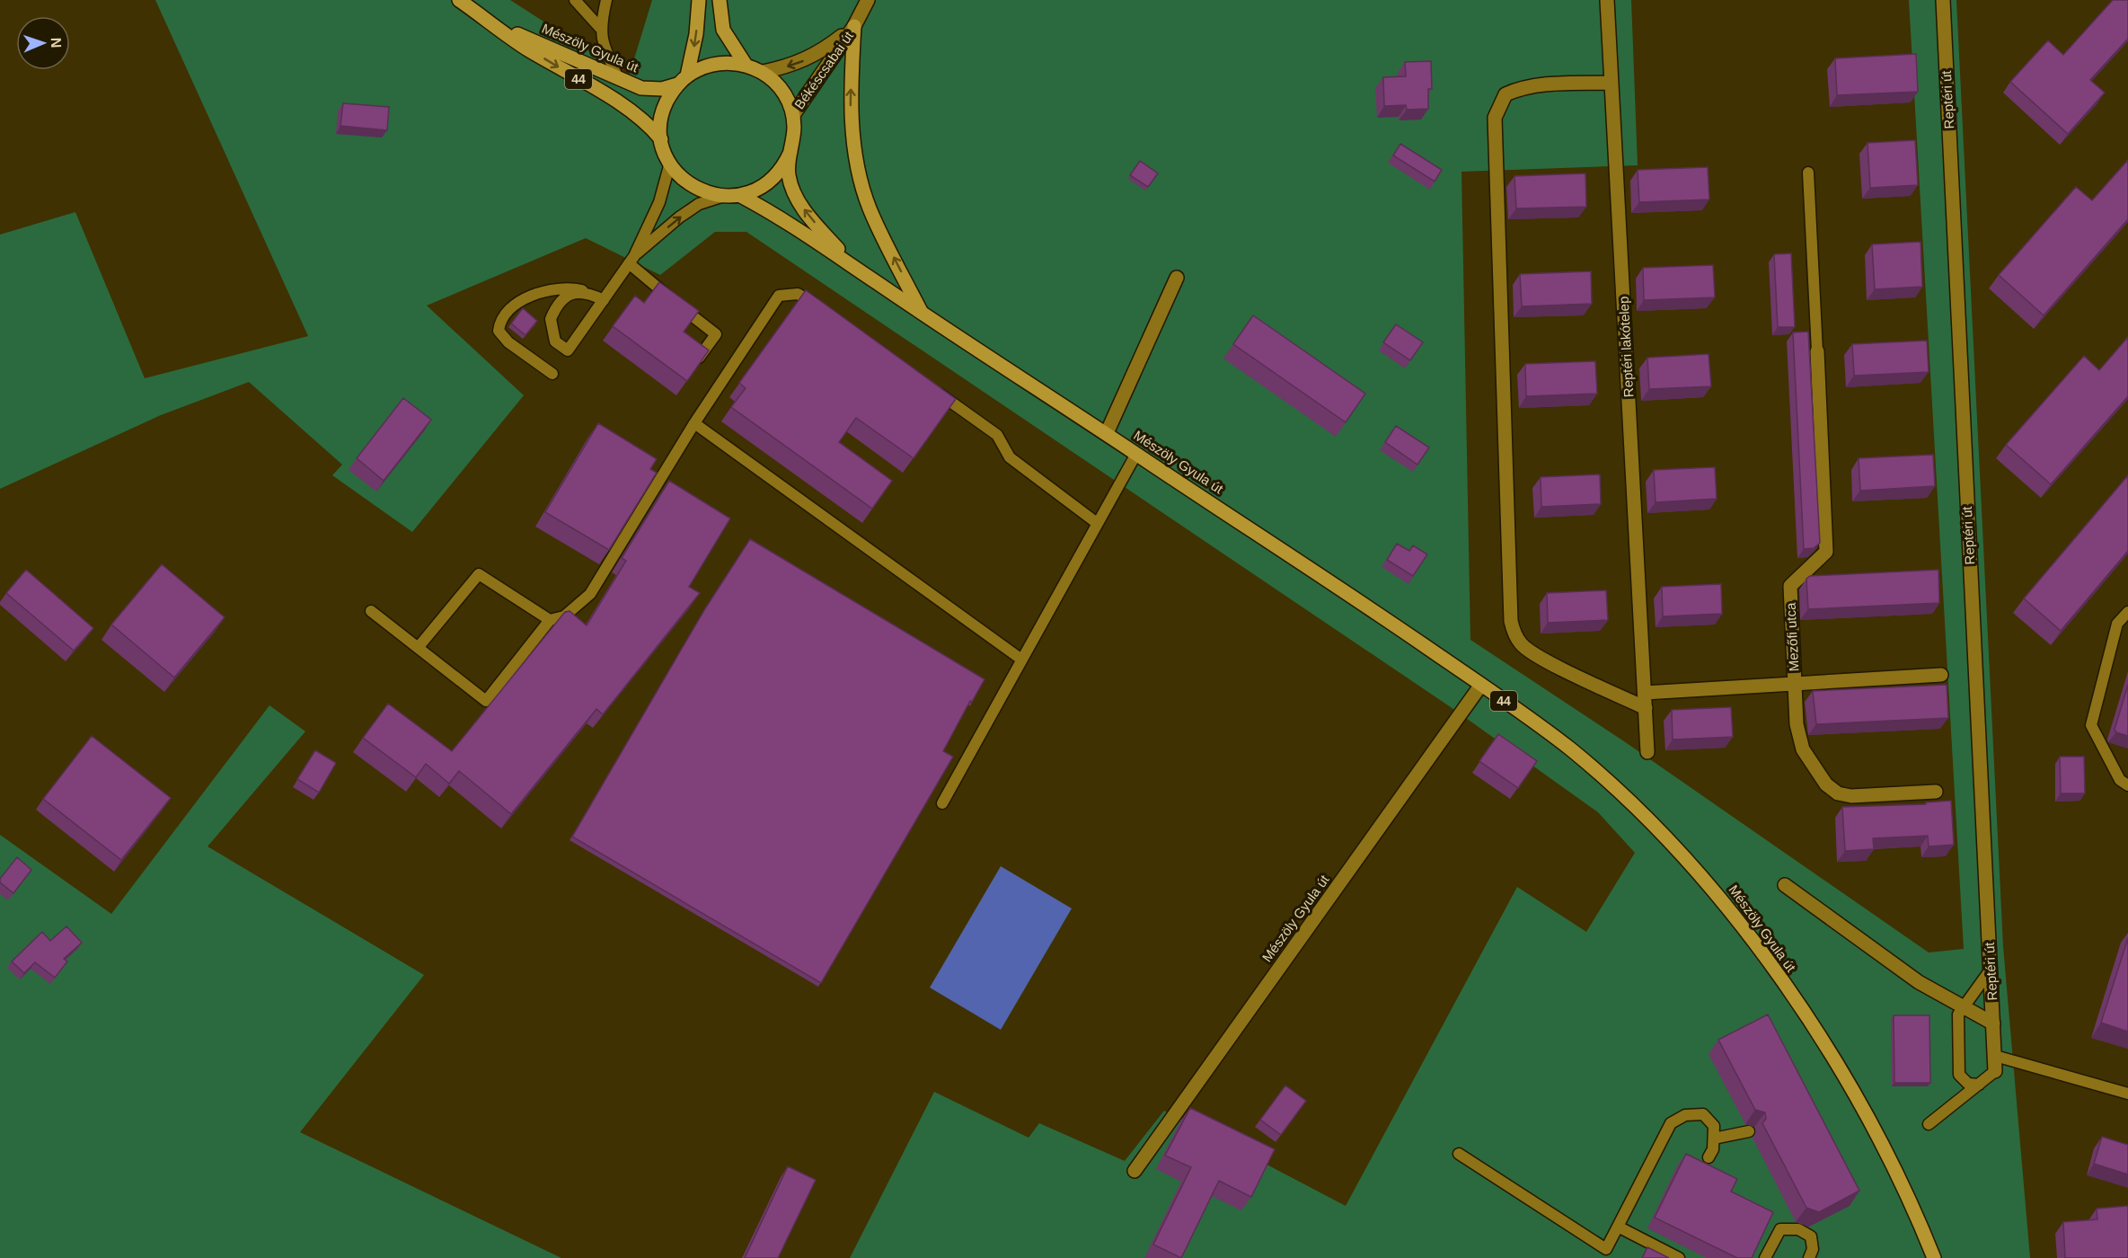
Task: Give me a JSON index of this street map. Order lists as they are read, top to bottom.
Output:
{
  "streets": {
    "main road": ["Mészöly Gyula út", "44"],
    "street": [
      "Békéscsabai út",
      "Reptéri út",
      "Reptéri lakótelep",
      "Mezőfi utca"
    ]
  },
  "crossings": [
    ["Mészöly Gyula út", "Békéscsabai út"]
  ],
  "one_way": ["Békéscsabai út"],
  "north": "right"
}
